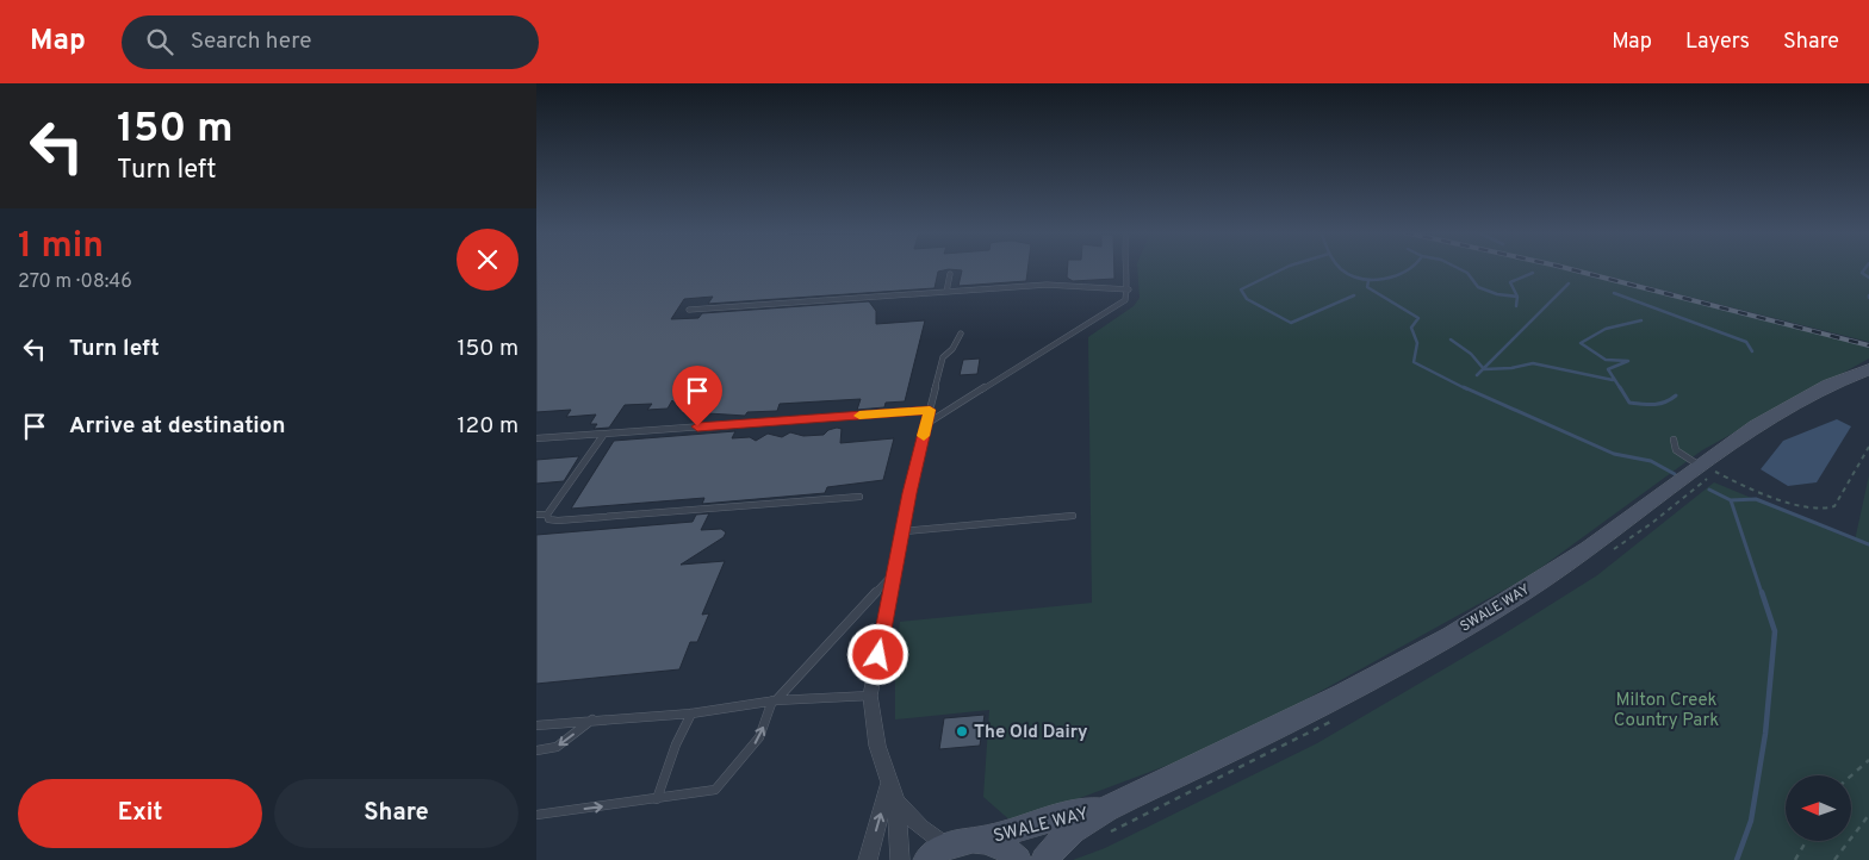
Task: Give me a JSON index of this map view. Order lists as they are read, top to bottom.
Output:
{
  "streets": {
    "main road": ["SWALE WAY"]
  },
  "parks": ["Milton Creek Country Park"],
  "places": ["The Old Dairy"],
  "north": "left",
  "page": {
    "header": "Map",
    "search": "Search here",
    "nav": ["Map", "Layers", "Share"],
    "turn": ["150 m", "Turn left"],
    "heading": ["1 min", "270 m · 08:46"],
    "list": [
      {
        "name": "Turn left",
        "value": "150 m"
      },
      {
        "name": "Arrive at destination",
        "value": "120 m"
      }
    ],
    "buttons": ["Exit", "Share"]
  }
}
